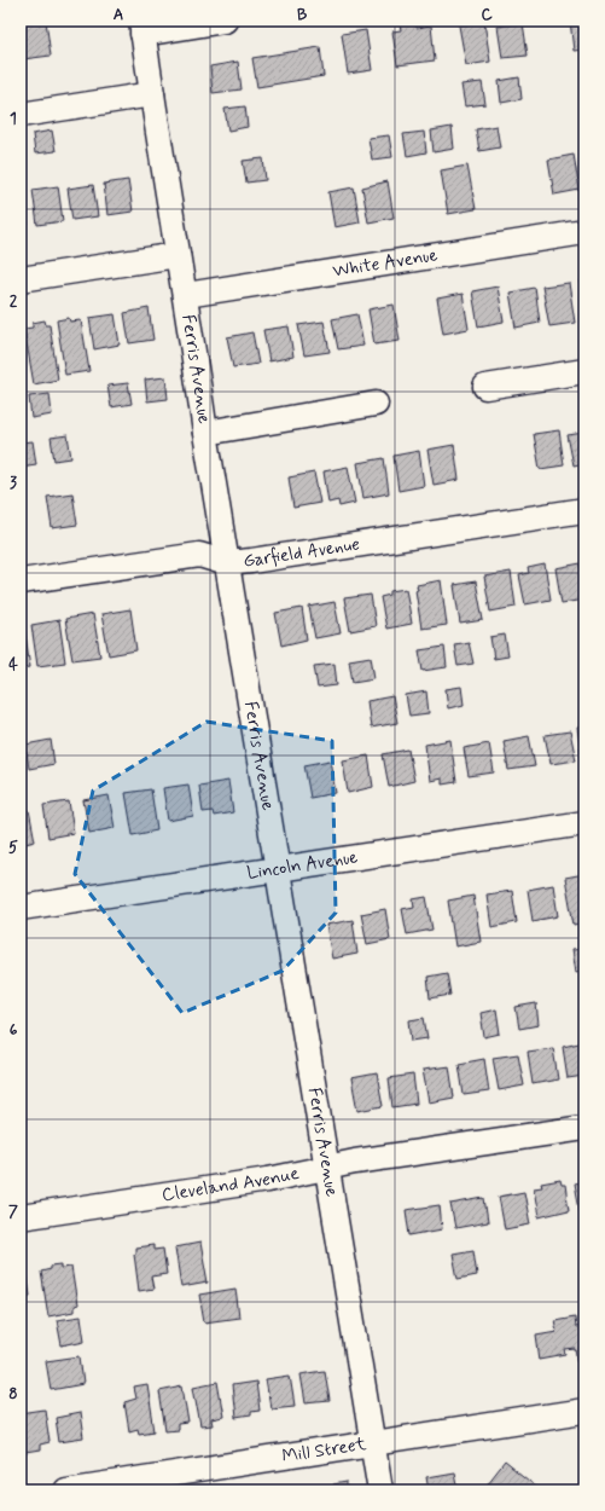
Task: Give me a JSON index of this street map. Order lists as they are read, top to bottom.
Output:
{
  "streets": {
    "street": [
      "White Avenue",
      "Ferris Avenue",
      "Garfield Avenue",
      "Lincoln Avenue",
      "Cleveland Avenue",
      "Mill Street"
    ]
  },
  "crossings": [
    ["White Avenue", "Ferris Avenue"],
    ["Ferris Avenue", "Garfield Avenue"],
    ["Ferris Avenue", "Lincoln Avenue"],
    ["Ferris Avenue", "Cleveland Avenue"],
    ["Ferris Avenue", "Mill Street"]
  ],
  "grid": {
    "columns": ["A", "B", "C"],
    "rows": [
      "1",
      "2",
      "3",
      "4",
      "5",
      "6",
      "7",
      "8"
    ]
  }
}
